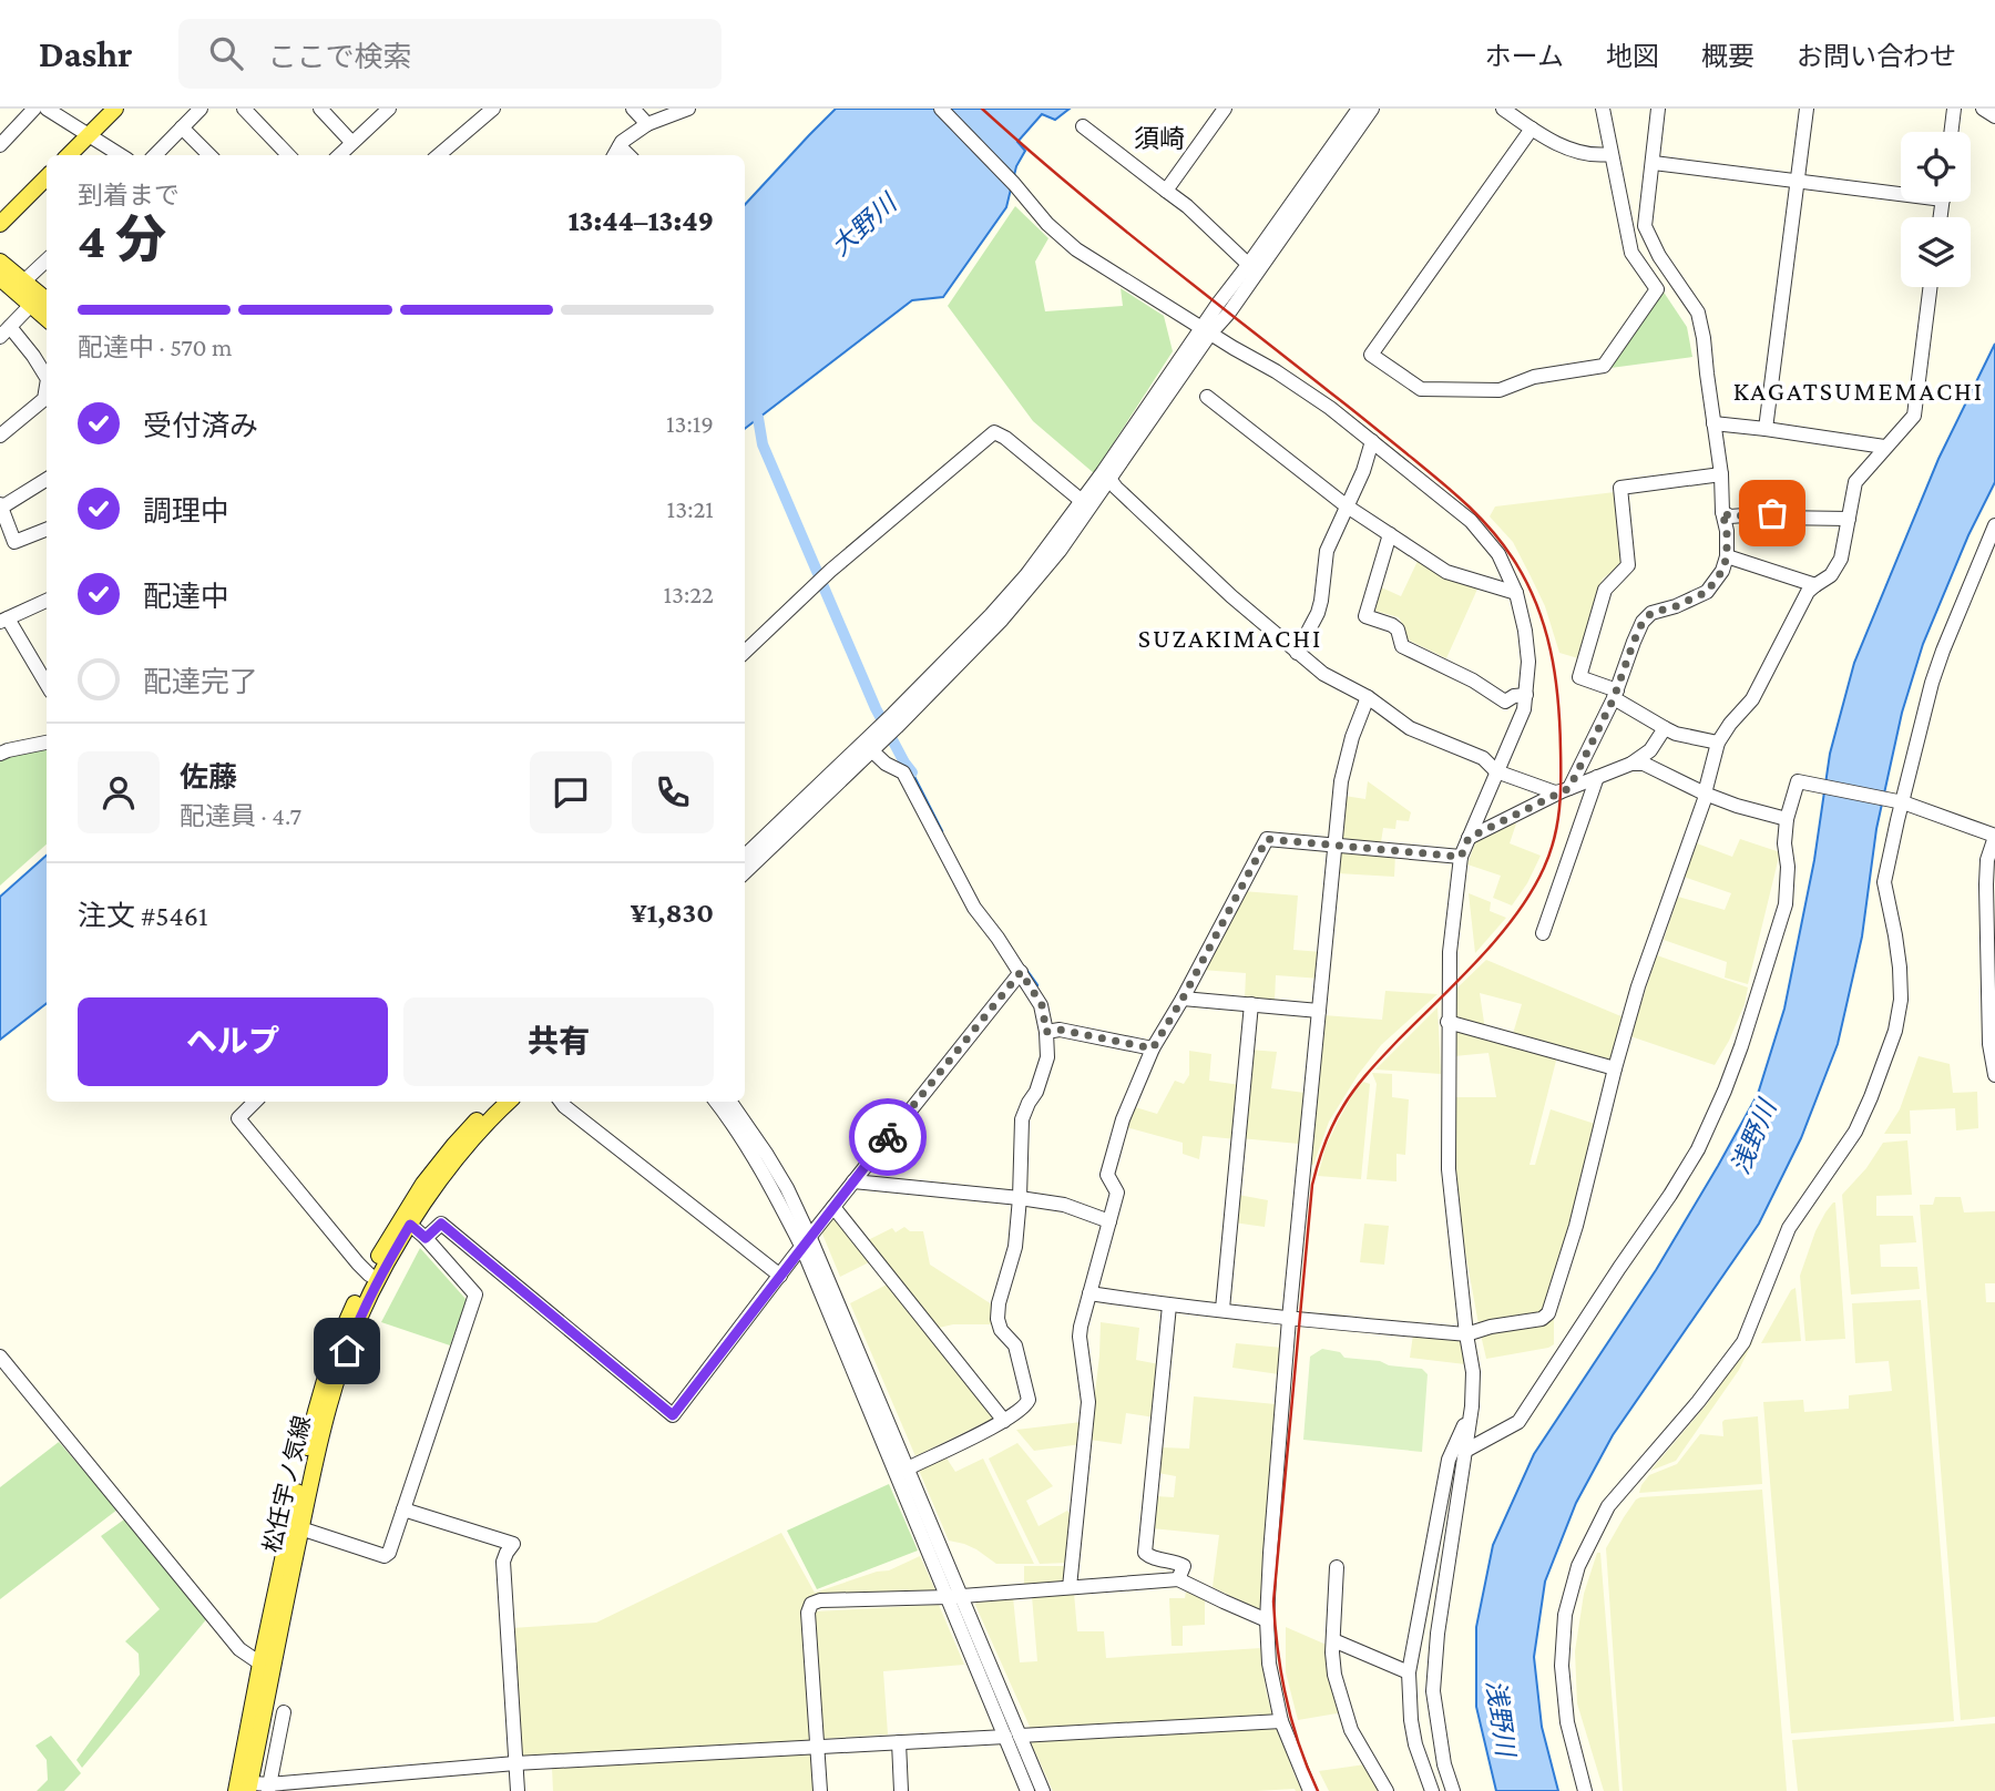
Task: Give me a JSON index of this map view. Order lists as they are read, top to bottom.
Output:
{
  "streets": {
    "main road": ["松任宇ノ気線"]
  },
  "districts": ["須崎", "KAGATSUMEMACHI", "SUZAKIMACHI"],
  "water": ["大野川", "浅野川"],
  "page": {
    "header": "Dashr",
    "search": "ここで検索",
    "nav": [
      "ホーム",
      "地図",
      "概要",
      "お問い合わせ"
    ],
    "heading": ["4 分", "到着まで", "13:44–13:49"],
    "panel": [
      "佐藤",
      "配達員 · 4.7",
      "注文 #5461",
      "¥1,830"
    ],
    "bar": "配達中 · 570 m",
    "list": [
      ["受付済み", "13:19"],
      ["調理中", "13:21"],
      ["配達中", "13:22"],
      "配達完了"
    ],
    "buttons": ["ヘルプ", "共有"]
  }
}
